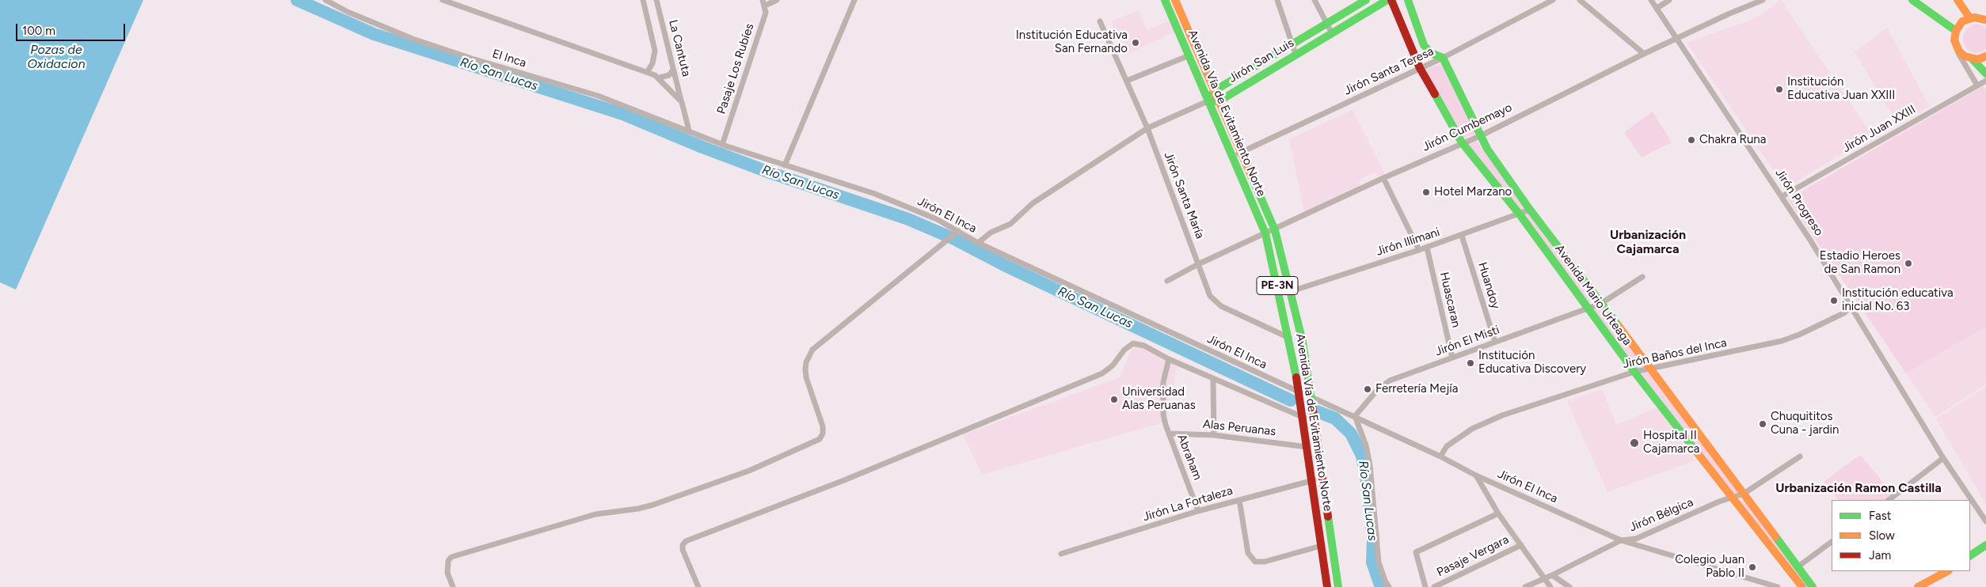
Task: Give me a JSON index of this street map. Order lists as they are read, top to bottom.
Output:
{
  "streets": {
    "main road": [
      "Jirón San Luis",
      "Avenida Vía de Evitamiento Norte",
      "PE-3N",
      "Avenida Mario Urteaga"
    ],
    "street": [
      "La Cantuta",
      "El Inca",
      "Pasaje Los Rubíes",
      "Jirón Santa Teresa",
      "Jirón Cumbemayo",
      "Jirón Juan XXIII",
      "Jirón Santa María",
      "Jirón Progreso",
      "Jirón El Inca",
      "Jirón Illimani",
      "Huandoy",
      "Huascaran",
      "Jirón El Misti",
      "Jirón Baños del Inca",
      "Alas Peruanas",
      "Abraham",
      "Jirón La Fortaleza",
      "Jirón Bélgica",
      "Pasaje Vergara"
    ]
  },
  "crossings": [
    ["La Cantuta", "El Inca"],
    ["La Cantuta", "Jirón El Inca"],
    ["El Inca", "Jirón El Inca"],
    ["Jirón San Luis", "Avenida Vía de Evitamiento Norte"],
    ["Jirón San Luis", "PE-3N"],
    ["Pasaje Los Rubíes", "Jirón El Inca"],
    ["Jirón Santa Teresa", "Avenida Vía de Evitamiento Norte"],
    ["Jirón Santa Teresa", "PE-3N"],
    ["Jirón Santa Teresa", "Avenida Mario Urteaga"],
    ["Avenida Vía de Evitamiento Norte", "Jirón Cumbemayo"],
    ["Avenida Vía de Evitamiento Norte", "Jirón Santa María"],
    ["Avenida Vía de Evitamiento Norte", "Jirón El Inca"],
    ["Avenida Vía de Evitamiento Norte", "Jirón Illimani"],
    ["Avenida Vía de Evitamiento Norte", "PE-3N"],
    ["Avenida Vía de Evitamiento Norte", "Alas Peruanas"],
    ["Avenida Vía de Evitamiento Norte", "Jirón La Fortaleza"],
    ["Jirón Cumbemayo", "Jirón Santa María"],
    ["Jirón Cumbemayo", "Jirón Progreso"],
    ["Jirón Cumbemayo", "PE-3N"],
    ["Jirón Cumbemayo", "Avenida Mario Urteaga"],
    ["Jirón Juan XXIII", "Jirón Progreso"],
    ["Jirón Progreso", "Jirón Baños del Inca"],
    ["Jirón El Inca", "Jirón El Misti"],
    ["Jirón El Inca", "Jirón Baños del Inca"],
    ["Jirón El Inca", "Jirón Bélgica"],
    ["Jirón Illimani", "PE-3N"],
    ["Jirón Illimani", "Huandoy"],
    ["Jirón Illimani", "Avenida Mario Urteaga"],
    ["Jirón Illimani", "Huascaran"],
    ["Huandoy", "Jirón El Misti"],
    ["Avenida Mario Urteaga", "Jirón El Misti"],
    ["Avenida Mario Urteaga", "Jirón Baños del Inca"],
    ["Avenida Mario Urteaga", "Jirón Bélgica"],
    ["Huascaran", "Jirón El Misti"],
    ["Alas Peruanas", "Abraham"],
    ["Abraham", "Jirón La Fortaleza"]
  ],
  "districts": ["Urbanización Cajamarca", "Urbanización Ramon Castilla"],
  "water": ["Pozas de Oxidacion", "Río San Lucas"],
  "places": [
    "Institución Educativa San Fernando",
    "Institución Educativa Juan XXIII",
    "Chakra Runa",
    "Hotel Marzano",
    "Estadio Heroes de San Ramon",
    "Institución educativa inicial No. 63",
    "Institución Educativa Discovery",
    "Ferretería Mejía",
    "Universidad Alas Peruanas",
    "Chuquititos Cuna - jardin",
    "Hospital II Cajamarca",
    "Colegio Juan Pablo II"
  ],
  "legend": ["Fast", "Slow", "Jam"],
  "scale_bar": "100 m"
}
